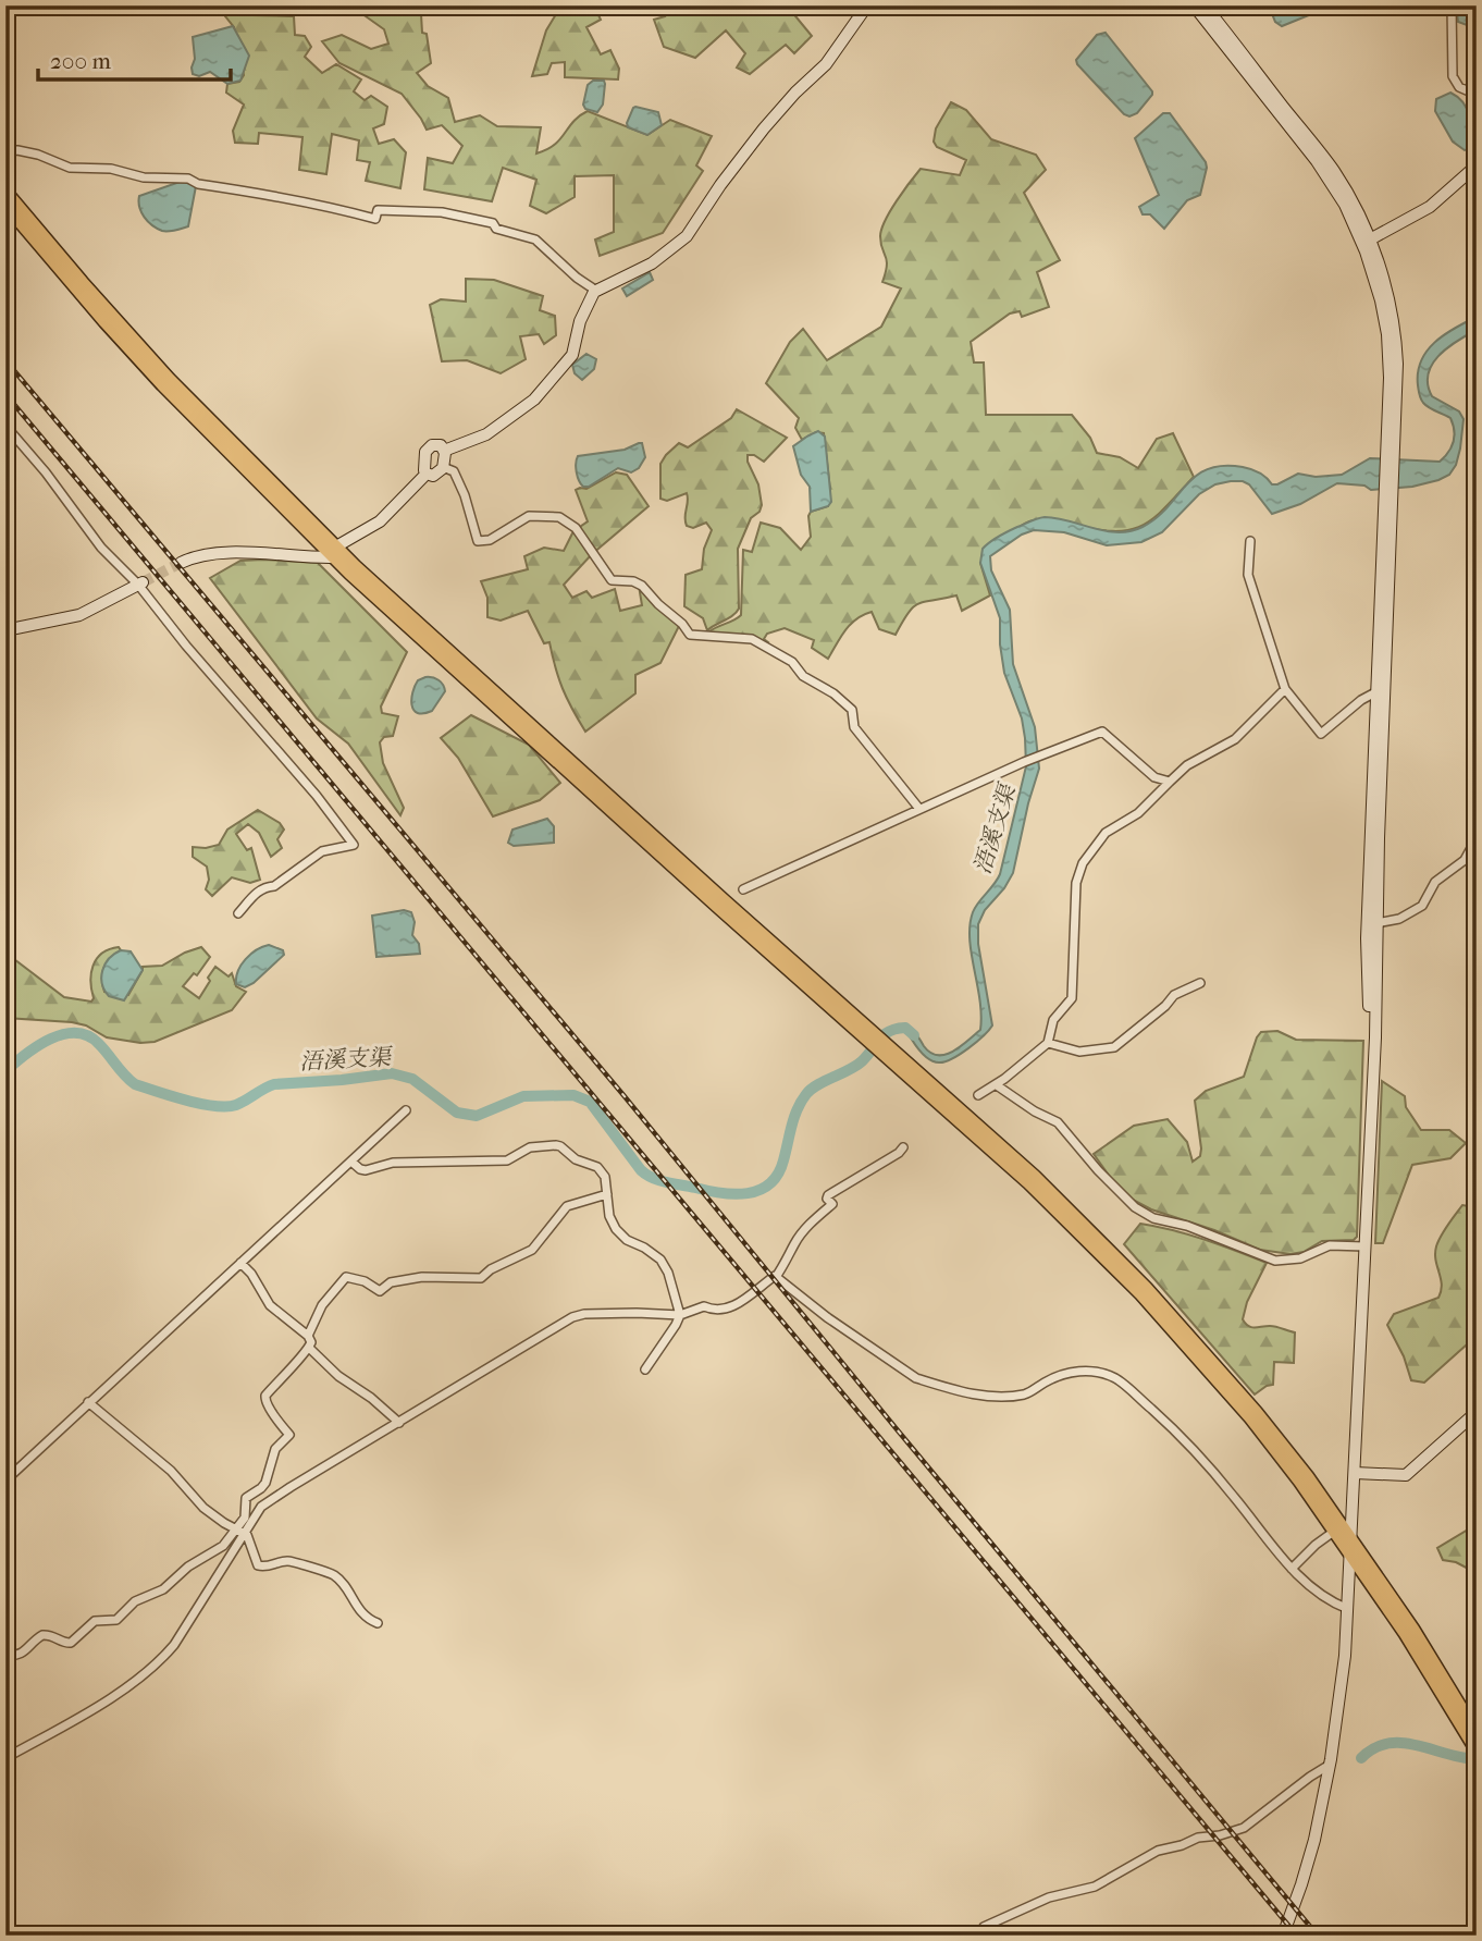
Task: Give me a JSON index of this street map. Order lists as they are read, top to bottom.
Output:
{
  "water": ["浯溪支渠"],
  "scale_bar": "200 m"
}
